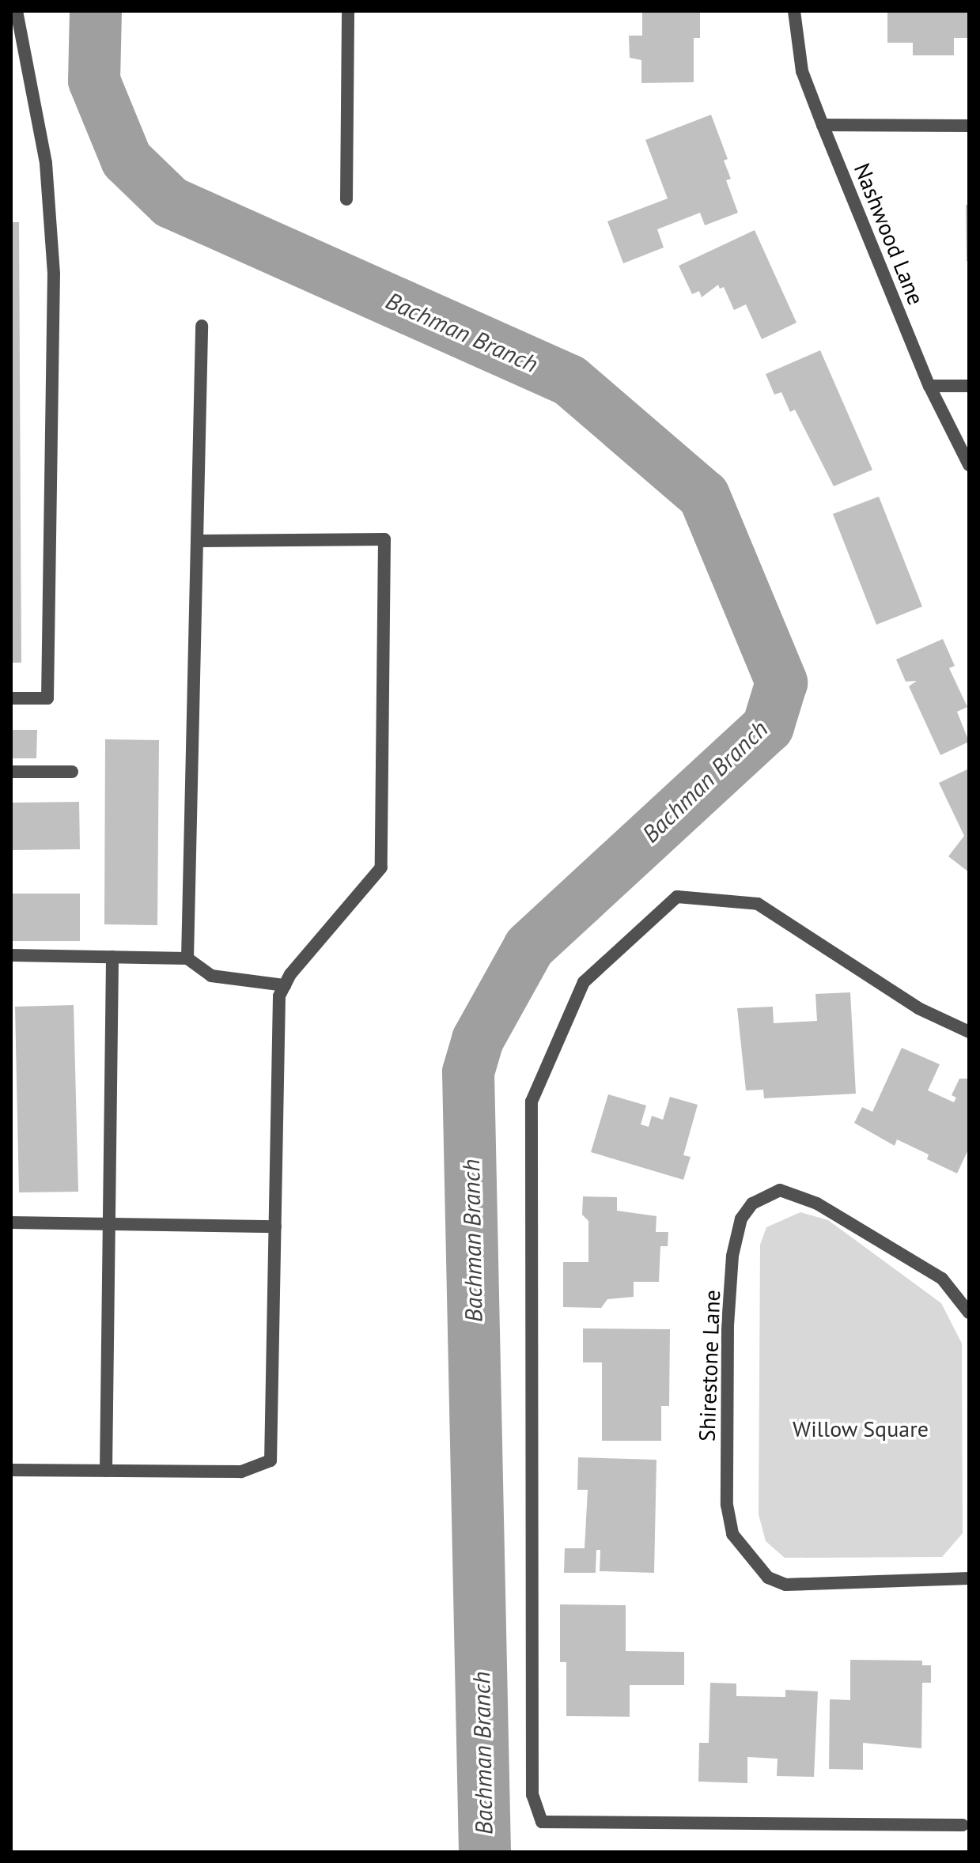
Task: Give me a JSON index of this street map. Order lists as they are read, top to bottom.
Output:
{
  "streets": {
    "street": ["Nashwood Lane", "Shirestone Lane"]
  },
  "water": ["Bachman Branch"],
  "parks": ["Willow Square"]
}
